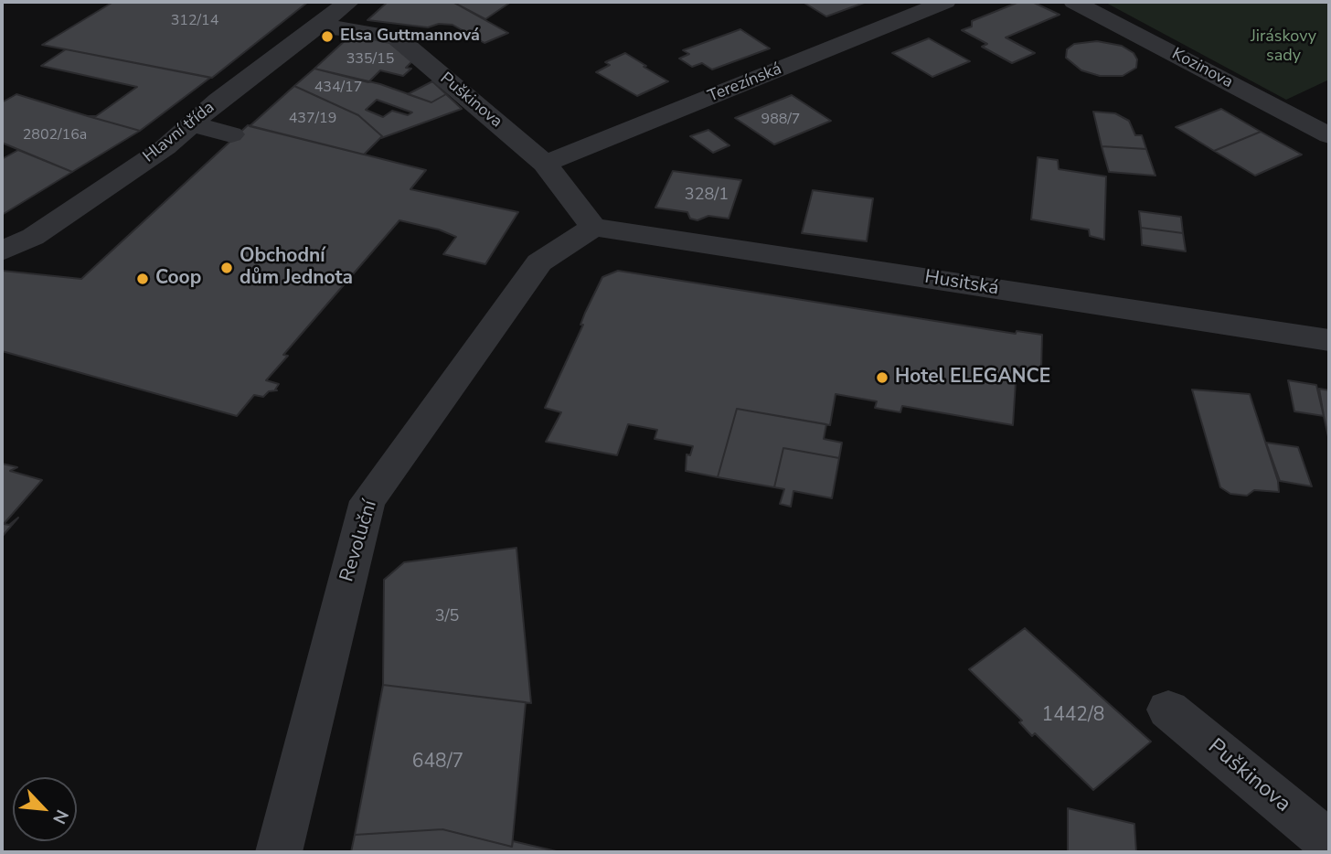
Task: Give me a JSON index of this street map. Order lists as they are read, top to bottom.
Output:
{
  "streets": {
    "street": [
      "Kozinova",
      "Terezínská",
      "Puškinova",
      "Hlavní třída",
      "Husitská",
      "Revoluční"
    ]
  },
  "crossings": [
    ["Terezínská", "Puškinova"],
    ["Puškinova", "Hlavní třída"],
    ["Puškinova", "Husitská"],
    ["Puškinova", "Revoluční"],
    ["Husitská", "Revoluční"]
  ],
  "parks": ["Jiráskovy sady"],
  "places": [
    "Elsa Guttmannová",
    "Obchodní dům Jednota",
    "Coop",
    "Hotel ELEGANCE"
  ],
  "house_numbers": [
    "312/14",
    "335/15",
    "434/17",
    "437/19",
    "988/7",
    "2802/16a",
    "328/1",
    "3/5",
    "1442/8",
    "648/7"
  ],
  "north": "bottom right"
}
